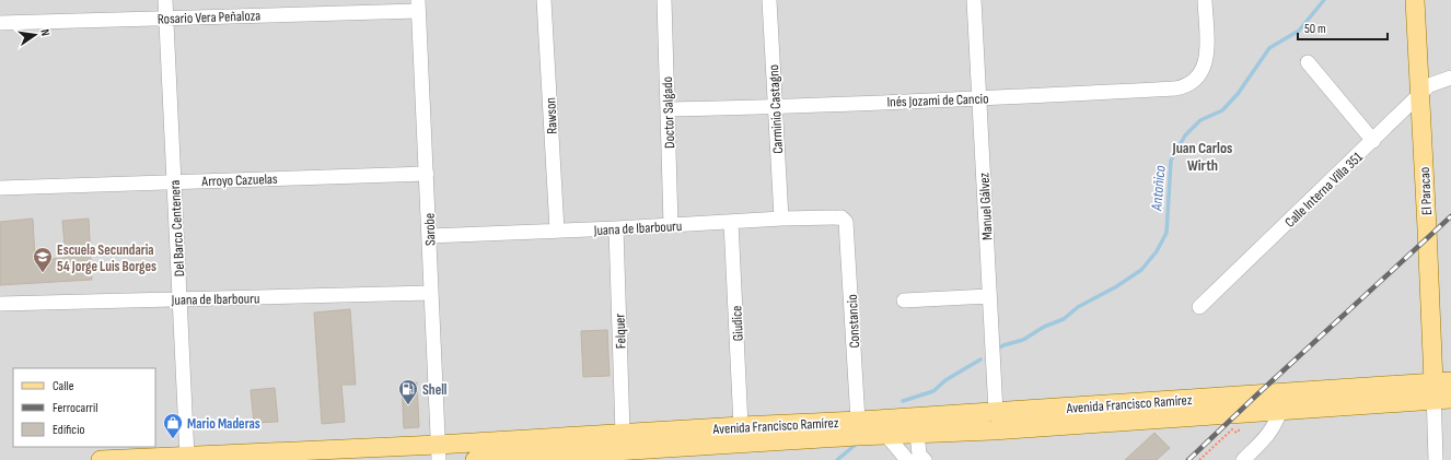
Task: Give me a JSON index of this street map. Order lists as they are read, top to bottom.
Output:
{
  "streets": {
    "main road": ["El Paracao", "Avenida Francisco Ramírez"],
    "street": [
      "Rosario Vera Peñaloza",
      "Inés Jozami de Cancio",
      "Carminio Castagno",
      "Doctor Salgado",
      "Rawson",
      "Arroyo Cazuelas",
      "Calle Interna Villa 351",
      "Manuel Gálvez",
      "Juana de Ibarbouru",
      "Del Barco Centenera",
      "Sarobe",
      "Constancio",
      "Giudice",
      "Felquer"
    ]
  },
  "crossings": [
    ["Rosario Vera Peñaloza", "Del Barco Centenera"],
    ["Rosario Vera Peñaloza", "Sarobe"],
    ["Inés Jozami de Cancio", "Carminio Castagno"],
    ["Inés Jozami de Cancio", "Doctor Salgado"],
    ["Inés Jozami de Cancio", "Manuel Gálvez"],
    ["Carminio Castagno", "Juana de Ibarbouru"],
    ["Doctor Salgado", "Juana de Ibarbouru"],
    ["Rawson", "Juana de Ibarbouru"],
    ["Arroyo Cazuelas", "Del Barco Centenera"],
    ["Arroyo Cazuelas", "Sarobe"],
    ["Calle Interna Villa 351", "El Paracao"],
    ["El Paracao", "Avenida Francisco Ramírez"],
    ["Manuel Gálvez", "Avenida Francisco Ramírez"],
    ["Juana de Ibarbouru", "Del Barco Centenera"],
    ["Juana de Ibarbouru", "Sarobe"],
    ["Juana de Ibarbouru", "Constancio"],
    ["Juana de Ibarbouru", "Giudice"],
    ["Juana de Ibarbouru", "Felquer"],
    ["Del Barco Centenera", "Avenida Francisco Ramírez"],
    ["Sarobe", "Avenida Francisco Ramírez"],
    ["Constancio", "Avenida Francisco Ramírez"],
    ["Giudice", "Avenida Francisco Ramírez"],
    ["Felquer", "Avenida Francisco Ramírez"]
  ],
  "districts": ["Juan Carlos Wirth"],
  "water": ["Antoñico"],
  "places": {
    "school or university": ["Escuela Secundaria 54 Jorge Luis Borges"],
    "fuel station": ["Shell"],
    "shop": ["Mario Maderas"]
  },
  "legend": ["Calle", "Ferrocarril", "Edificio"],
  "scale_bar": "50 m",
  "north": "right"
}
